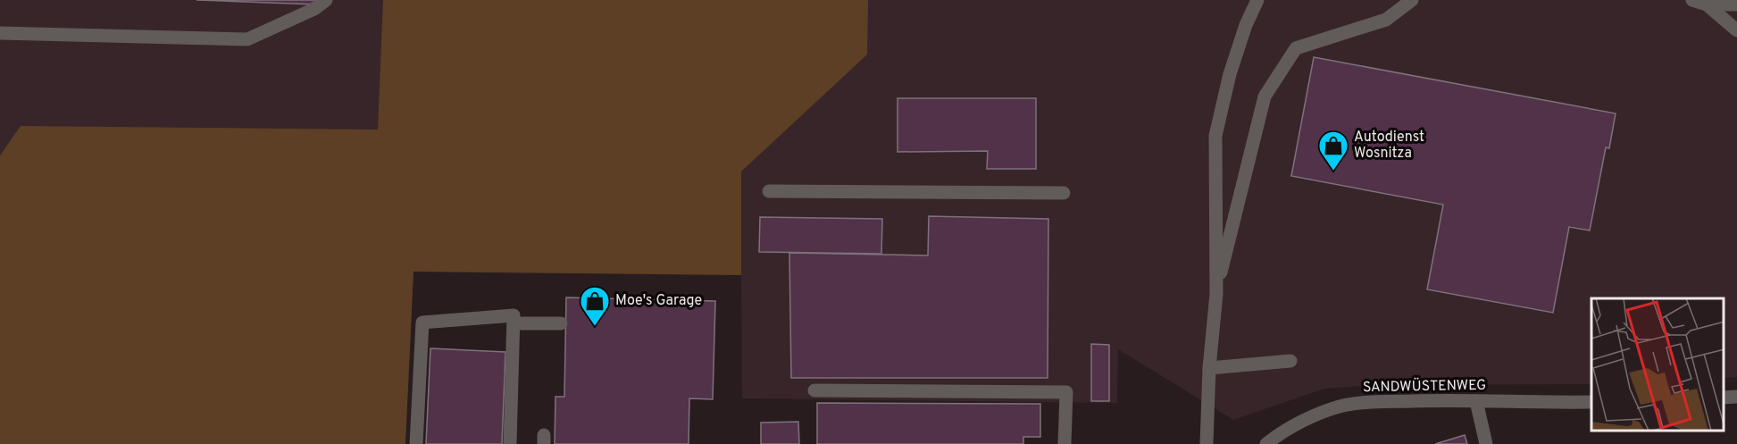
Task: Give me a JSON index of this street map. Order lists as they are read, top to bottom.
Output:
{
  "streets": {
    "street": ["SANDWÜSTENWEG"]
  },
  "places": {
    "shop": ["Autodienst Wosnitza", "Moe's Garage"]
  }
}
